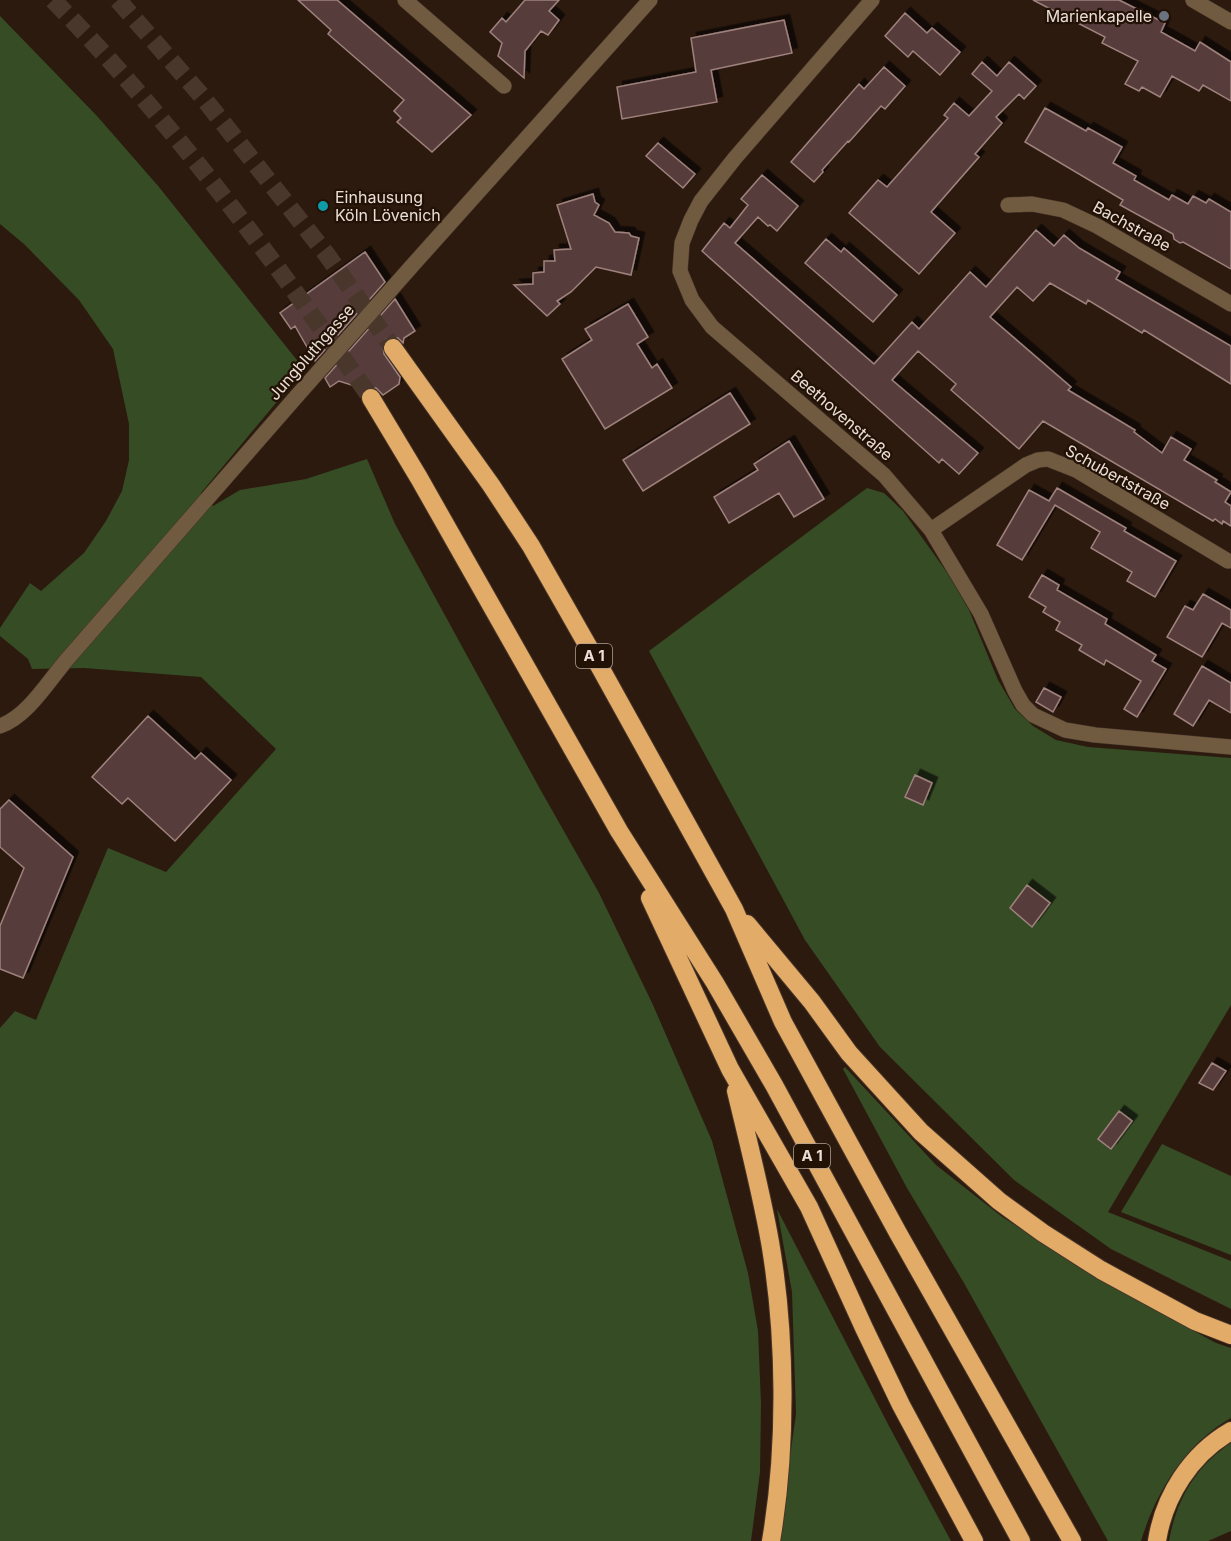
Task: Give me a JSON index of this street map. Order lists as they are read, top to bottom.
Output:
{
  "streets": {
    "highway": ["A 1"],
    "street": [
      "Bachstraße",
      "Jungbluthgasse",
      "Beethovenstraße",
      "Schubertstraße"
    ]
  },
  "crossings": [
    ["Beethovenstraße", "Schubertstraße"]
  ],
  "places": ["Marienkapelle", "Einhausung Köln Lövenich"]
}
